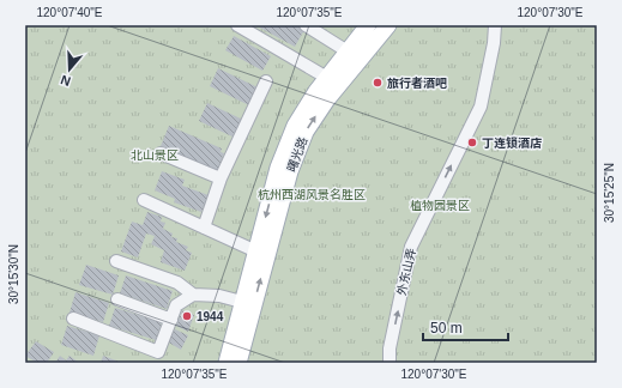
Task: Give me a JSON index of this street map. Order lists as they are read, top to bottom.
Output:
{
  "streets": {
    "main road": ["曙光路"],
    "street": ["外东山弄"]
  },
  "one_way": ["外东山弄"],
  "parks": ["北山景区", "杭州西湖风景名胜区", "植物园景区"],
  "places": ["旅行者酒吧", "丁连锁酒店", "1944"],
  "scale_bar": "50 m",
  "north": "bottom",
  "coordinates": [
    "120°07'40\"E",
    "120°07'35\"E",
    "120°07'30\"E",
    "30°15'25\"N",
    "30°15'30\"N"
  ]
}
